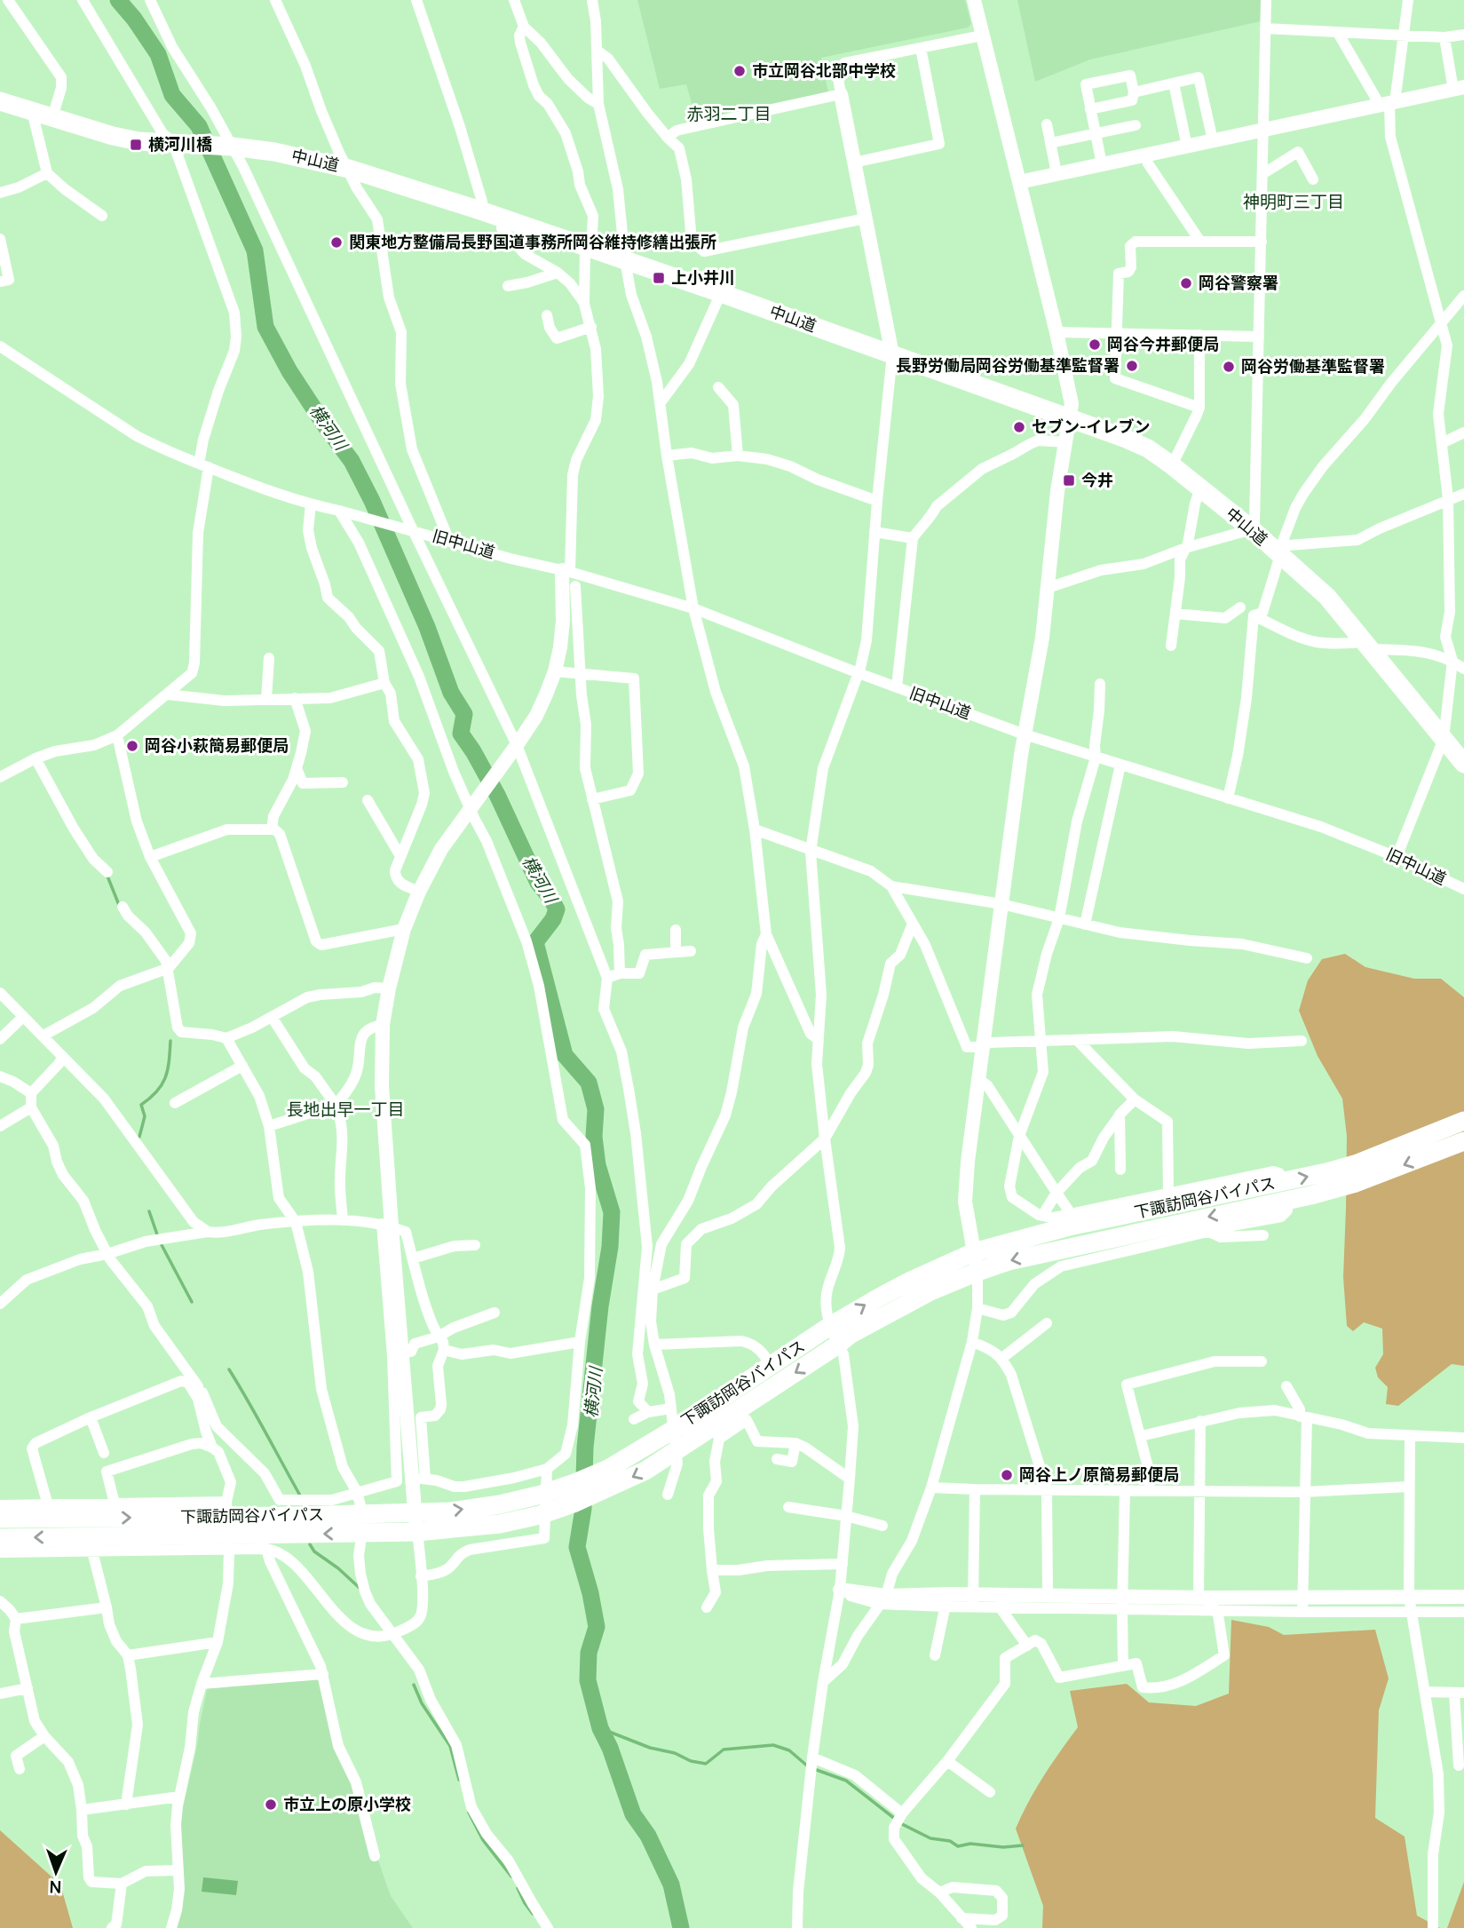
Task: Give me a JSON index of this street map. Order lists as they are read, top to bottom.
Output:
{
  "streets": {
    "highway": ["中山道", "下諏訪岡谷バイパス"],
    "street": ["旧中山道"]
  },
  "districts": ["赤羽二丁目", "神明町三丁目", "長地出早一丁目"],
  "water": ["横河川"],
  "places": {
    "other": [
      "市立岡谷北部中学校",
      "関東地方整備局長野国道事務所岡谷維持修繕出張所",
      "岡谷警察署",
      "岡谷今井郵便局",
      "長野労働局岡谷労働基準監督署",
      "岡谷労働基準監督署",
      "セブン-イレブン",
      "岡谷小萩簡易郵便局",
      "岡谷上ノ原簡易郵便局",
      "市立上の原小学校"
    ],
    "transit": ["横河川橋", "上小井川", "今井"]
  },
  "north": "bottom"
}
